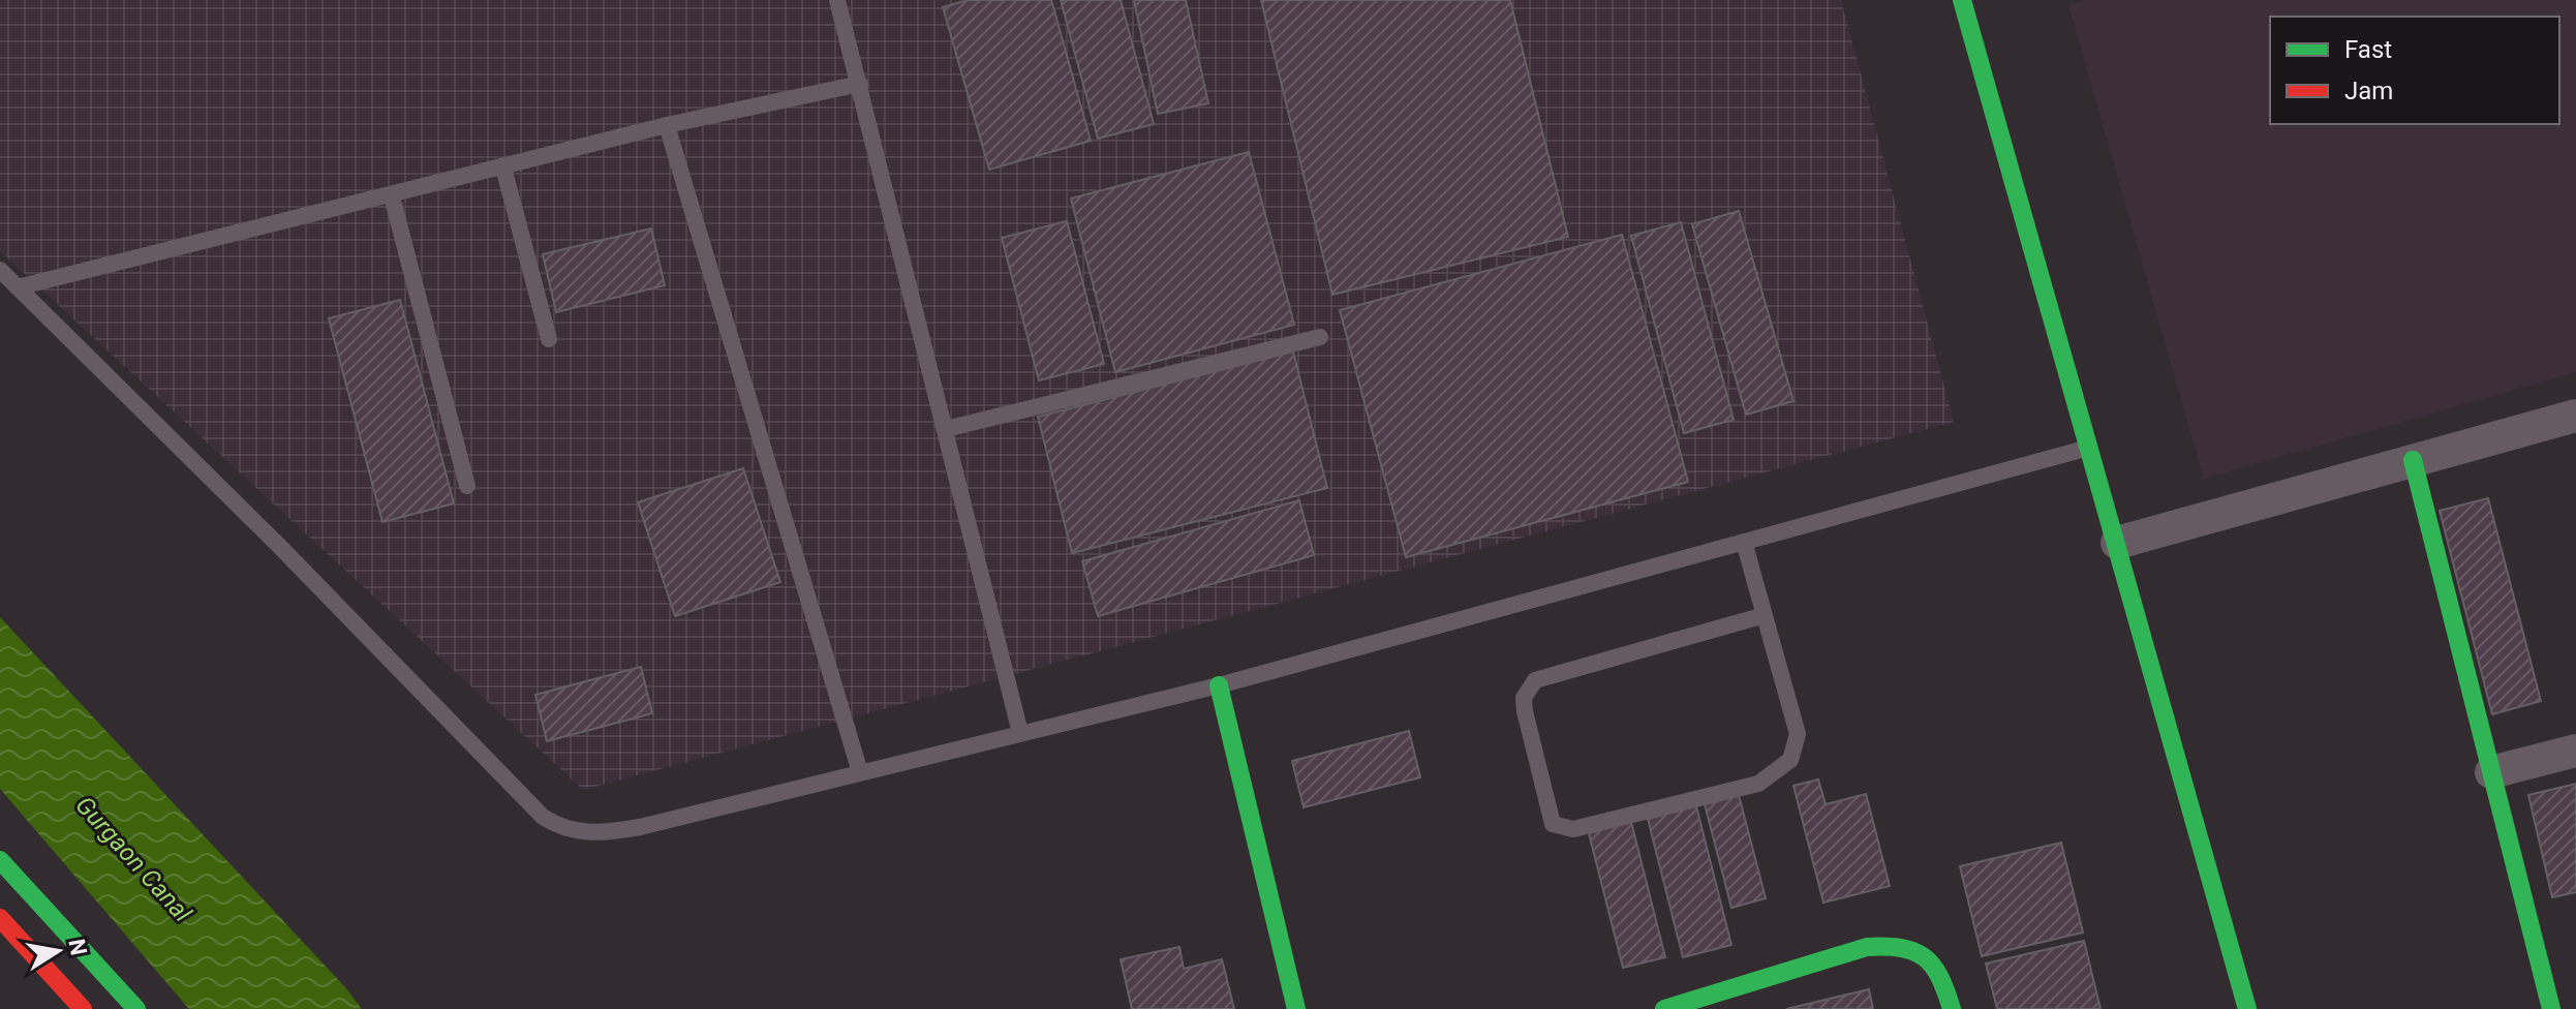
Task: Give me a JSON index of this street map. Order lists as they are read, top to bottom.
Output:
{
  "water": ["Gurgaon Canal"],
  "legend": ["Fast", "Jam"],
  "north": "right"
}
